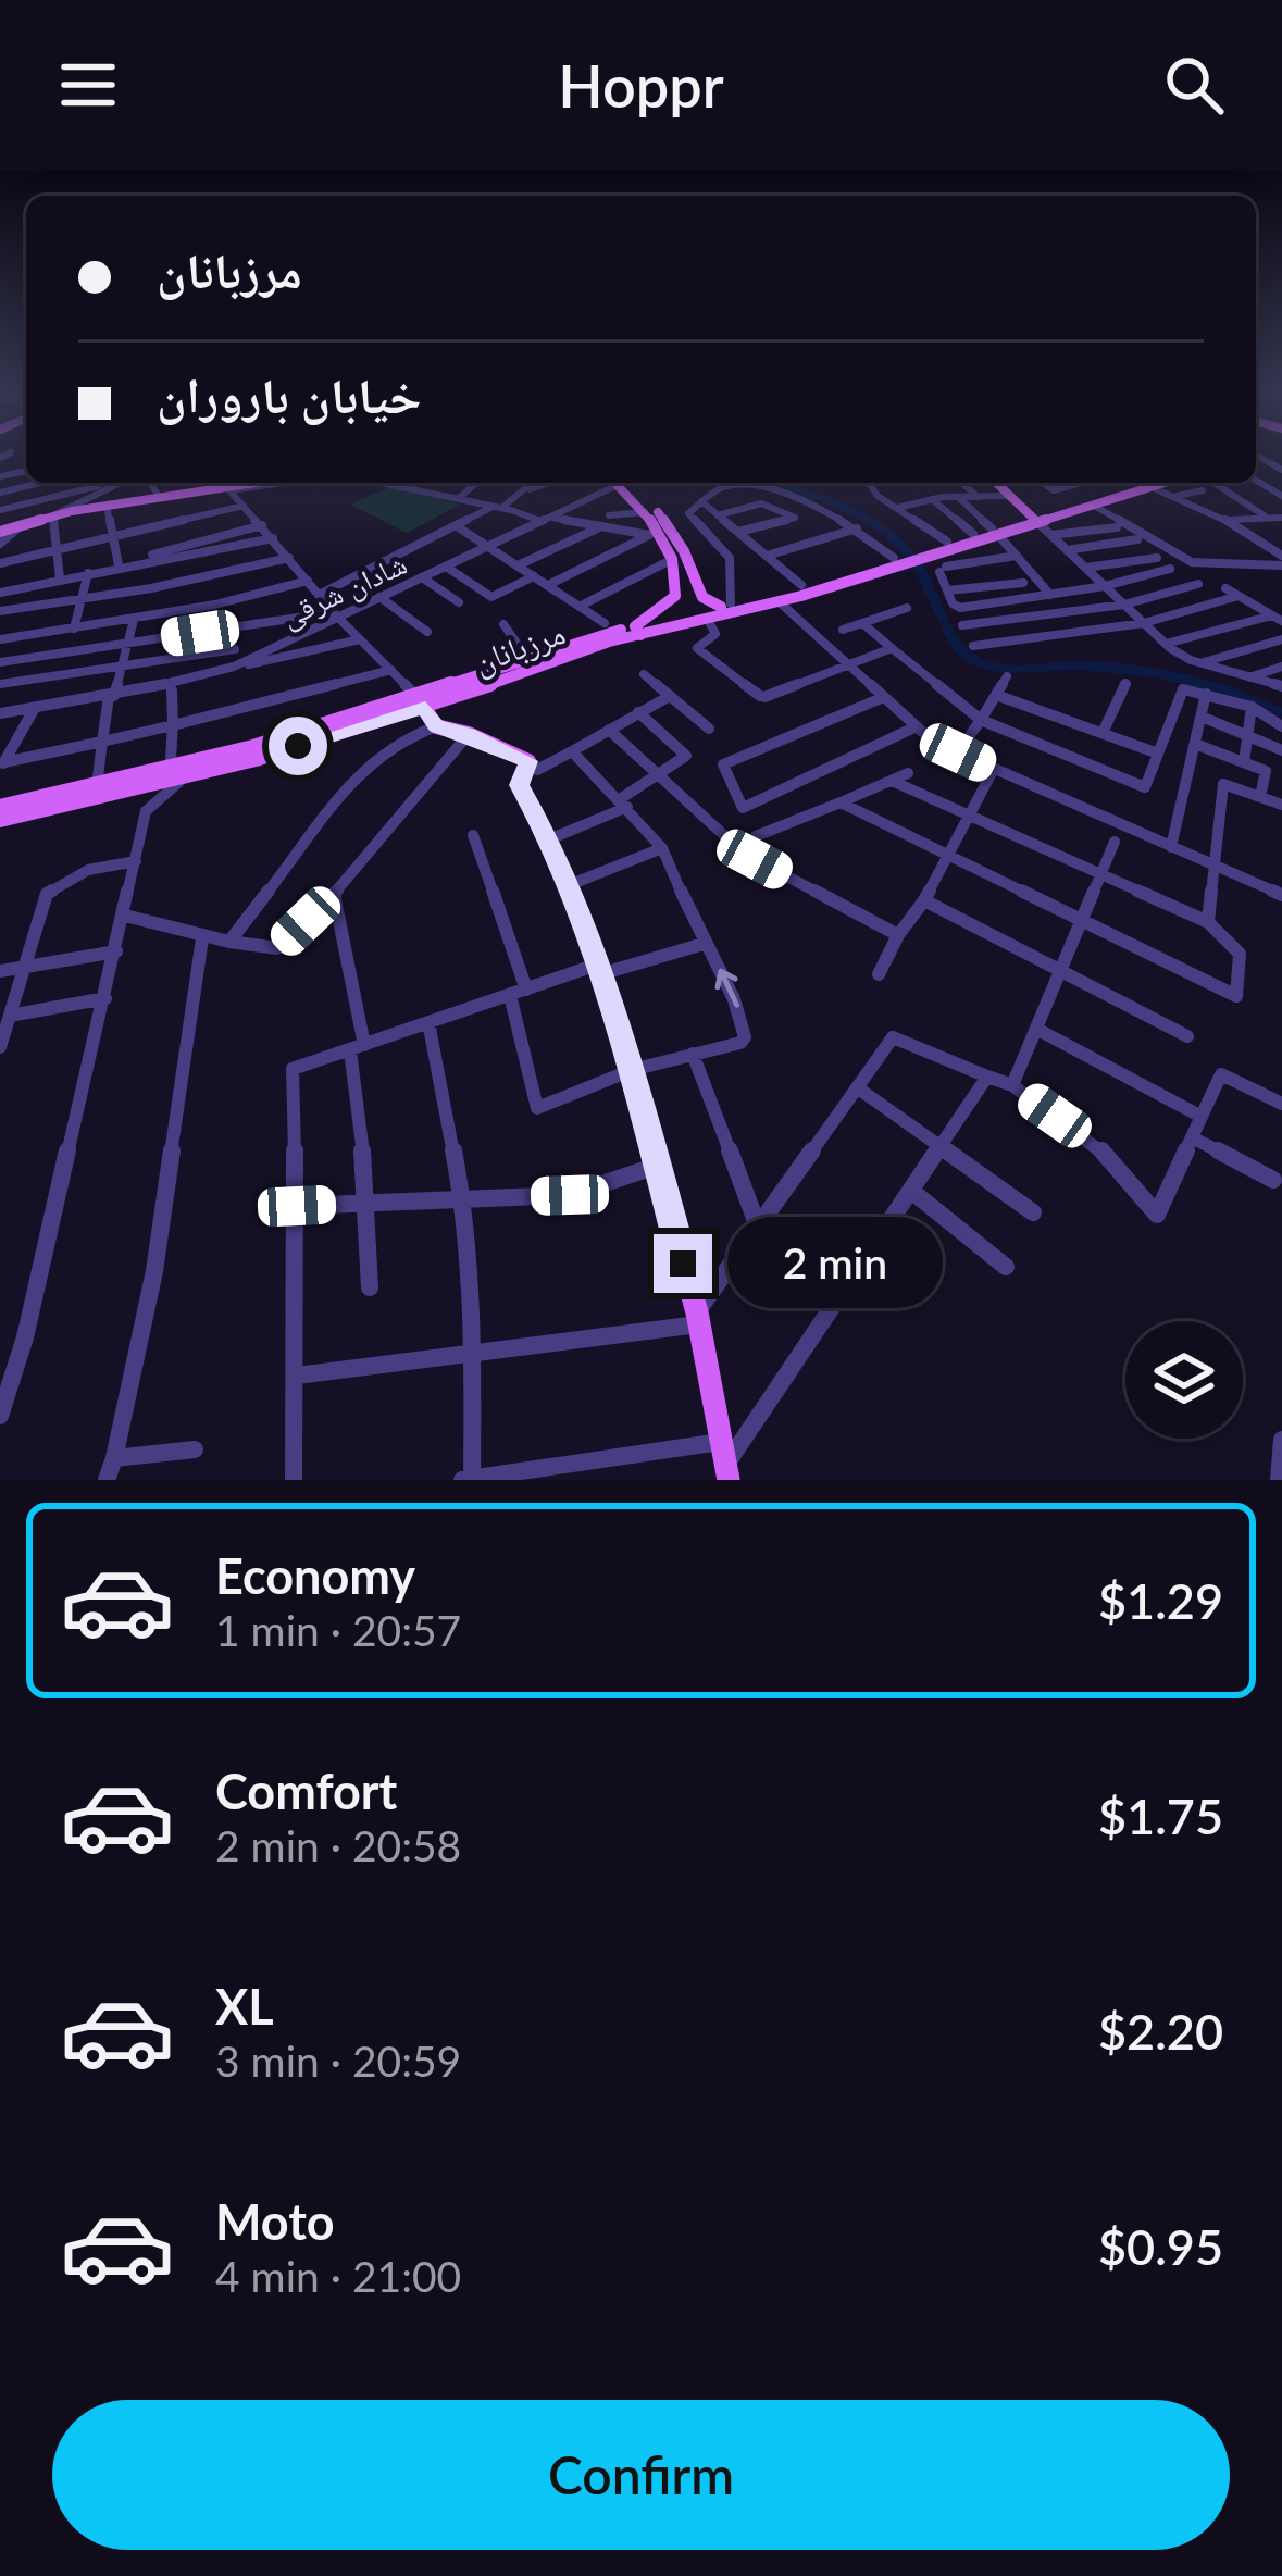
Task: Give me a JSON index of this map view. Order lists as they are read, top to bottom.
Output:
{
  "streets": {
    "main road": ["مرزبانان"],
    "street": ["شادان شرقی"]
  },
  "page": {
    "header": "Hoppr",
    "banner": ["مرزبانان", "خیابان باروران"],
    "bubble": "2 min",
    "list": [
      {
        "name": "Economy",
        "note": "1 min · 20:57",
        "value": "$1.29"
      },
      {
        "name": "Comfort",
        "note": "2 min · 20:58",
        "value": "$1.75"
      },
      {
        "name": "XL",
        "note": "3 min · 20:59",
        "value": "$2.20"
      },
      {
        "name": "Moto",
        "note": "4 min · 21:00",
        "value": "$0.95"
      }
    ],
    "buttons": "Confirm"
  }
}
